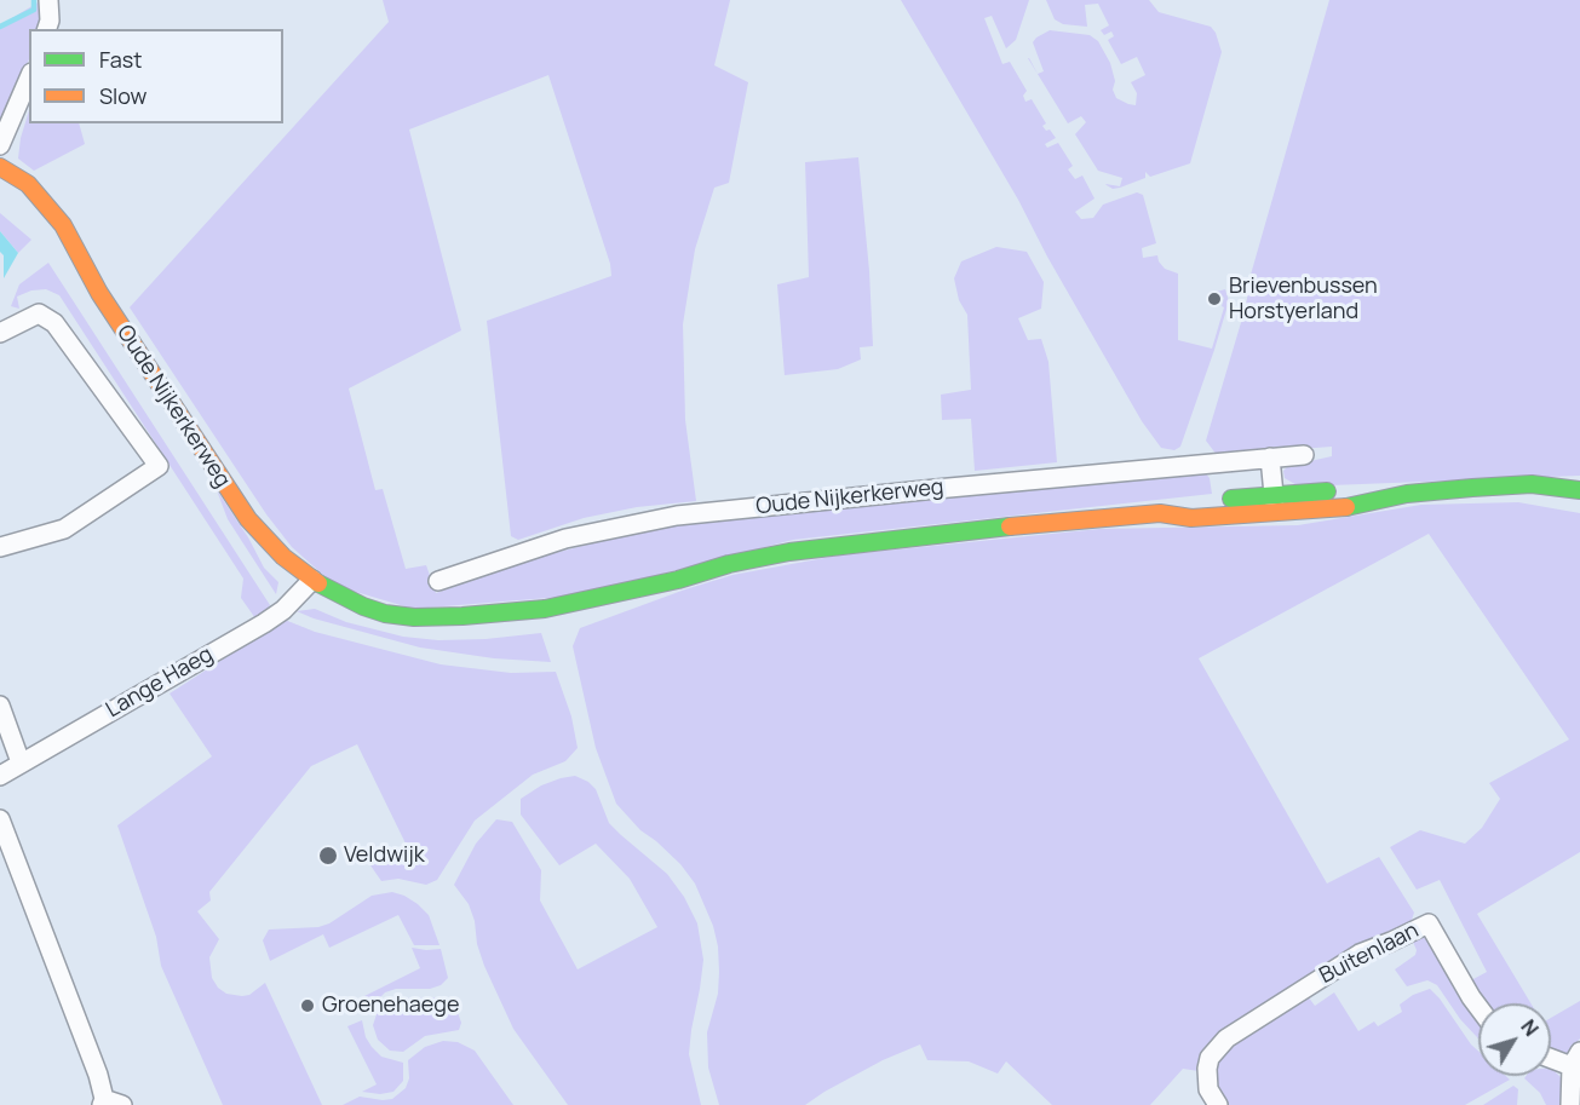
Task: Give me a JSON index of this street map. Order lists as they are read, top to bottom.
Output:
{
  "streets": {
    "street": ["Oude Nijkerkerweg", "Lange Haeg", "Buitenlaan"]
  },
  "crossings": [
    ["Oude Nijkerkerweg", "Lange Haeg"]
  ],
  "places": ["Brievenbussen Horstyerland", "Veldwijk", "Groenehaege"],
  "legend": ["Fast", "Slow"],
  "north": "top right"
}
